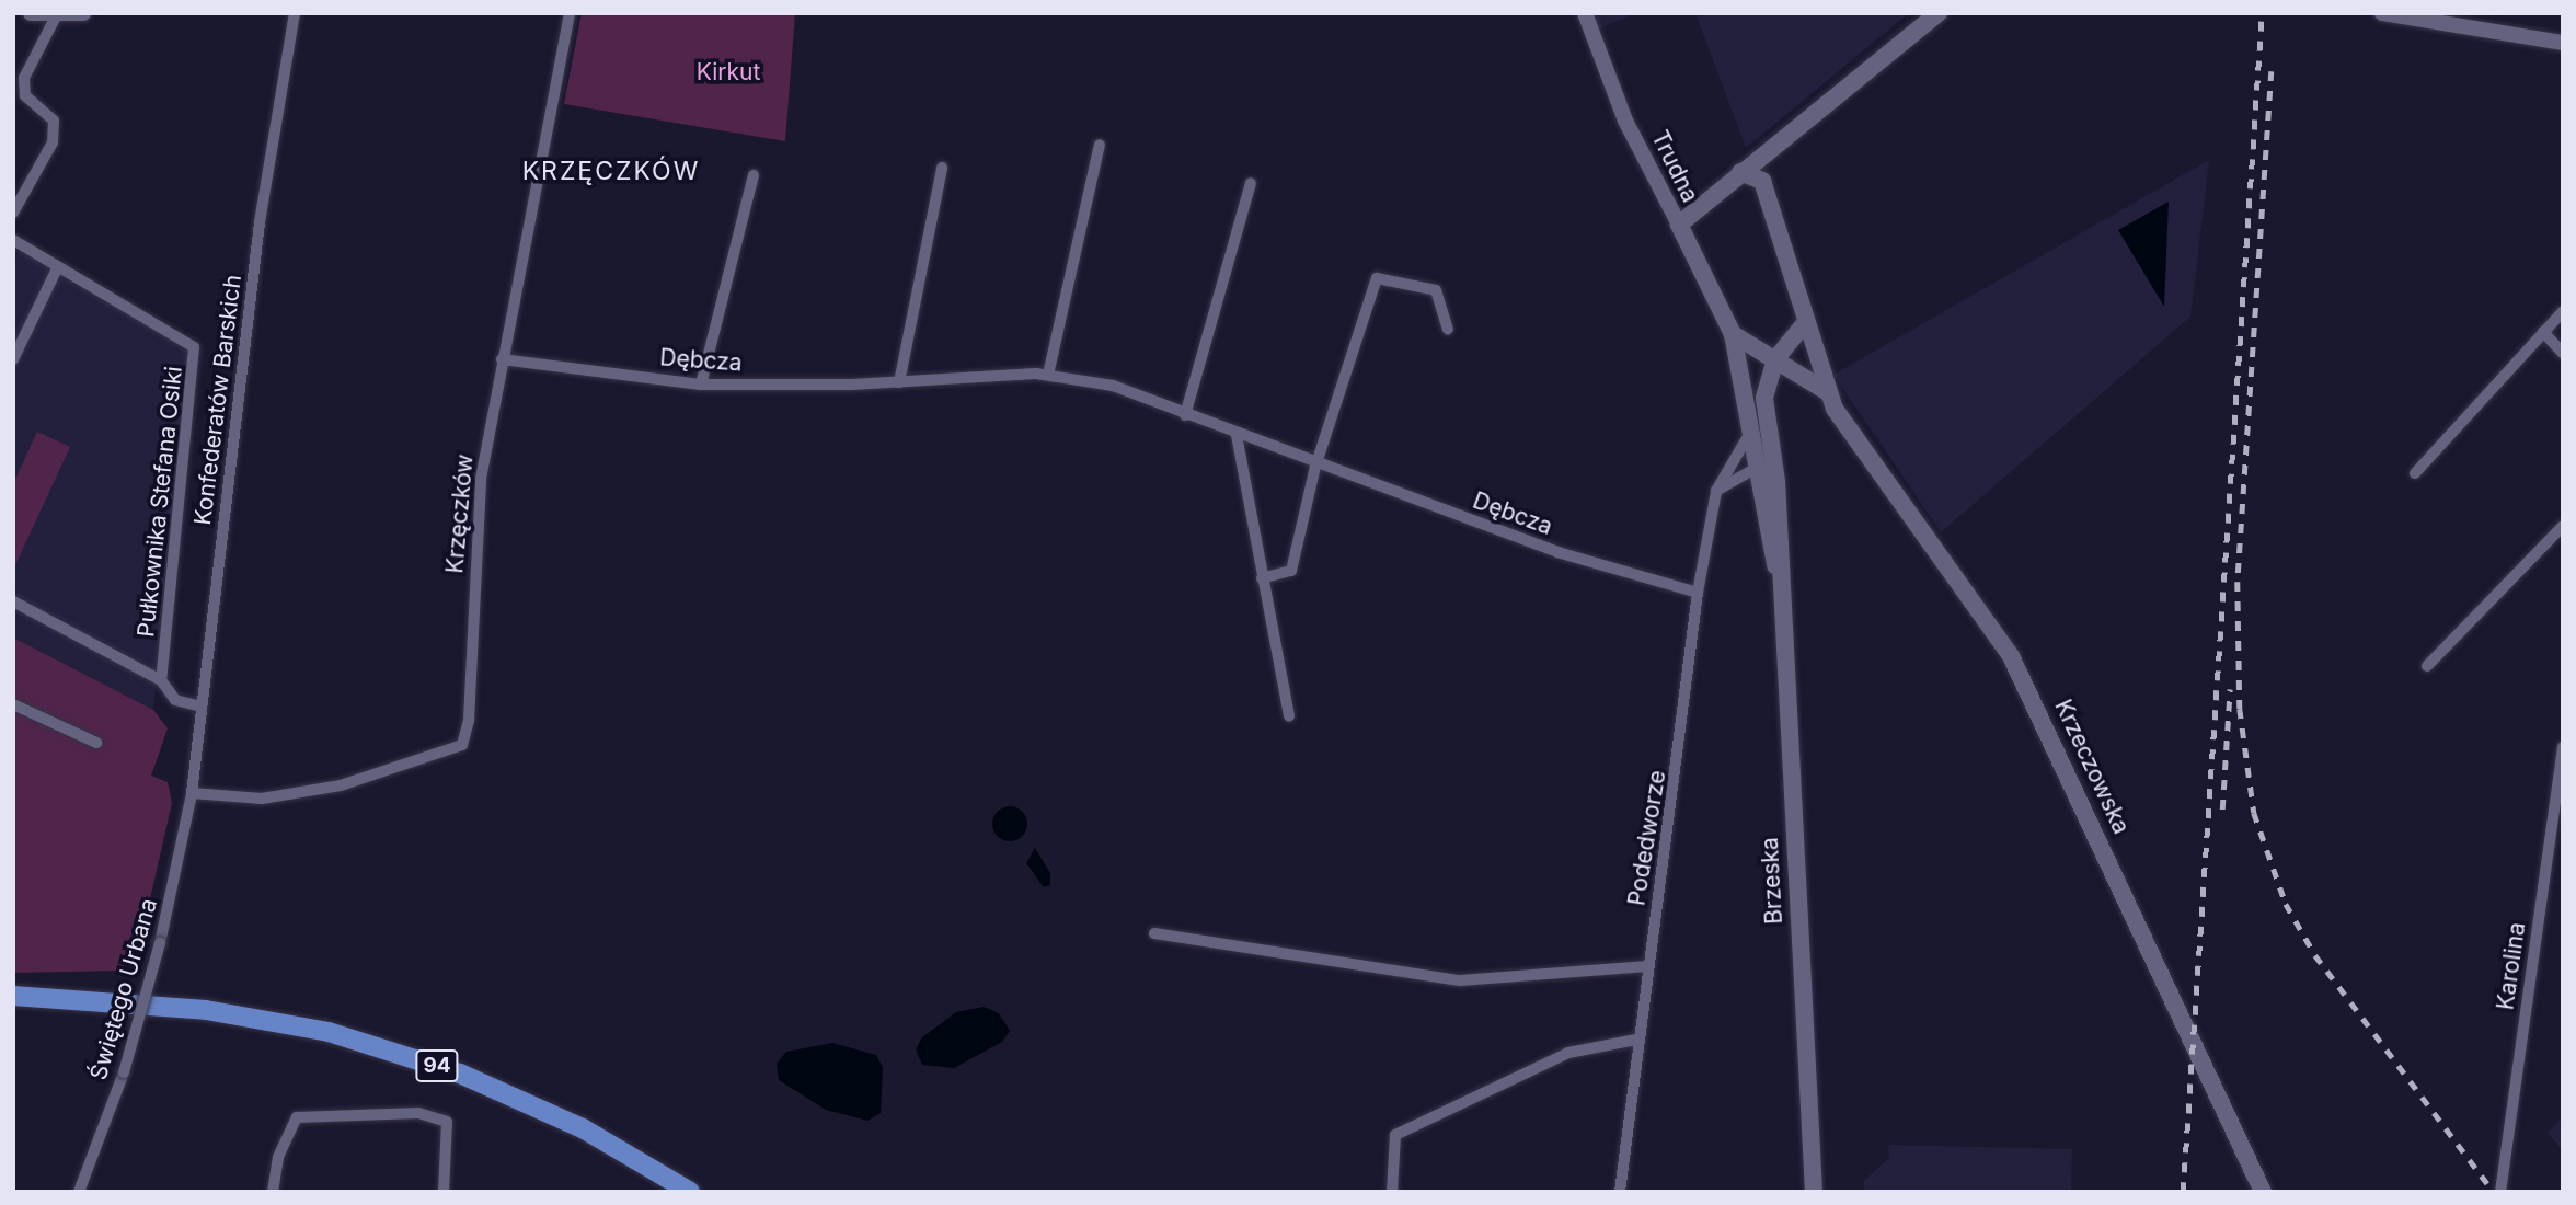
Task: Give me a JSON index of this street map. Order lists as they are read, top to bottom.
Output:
{
  "streets": {
    "main road": [
      "Trudna",
      "Krzeczowska",
      "Brzeska",
      "94"
    ],
    "street": [
      "Dębcza",
      "Konfederatów Barskich",
      "Pułkownika Stefana Osiki",
      "Krzęczków",
      "Podedworze",
      "Karolina",
      "Świętego Urbana"
    ]
  },
  "crossings": [
    ["Trudna", "Krzeczowska"],
    ["Trudna", "Brzeska"],
    ["Dębcza", "Krzęczków"],
    ["Dębcza", "Podedworze"],
    ["Konfederatów Barskich", "Pułkownika Stefana Osiki"],
    ["Konfederatów Barskich", "Krzęczków"],
    ["Konfederatów Barskich", "Świętego Urbana"],
    ["Krzęczków", "Świętego Urbana"],
    ["Krzeczowska", "Brzeska"],
    ["Podedworze", "Brzeska"]
  ],
  "districts": ["KRZĘCZKÓW"],
  "parks": ["Kirkut"]
}
